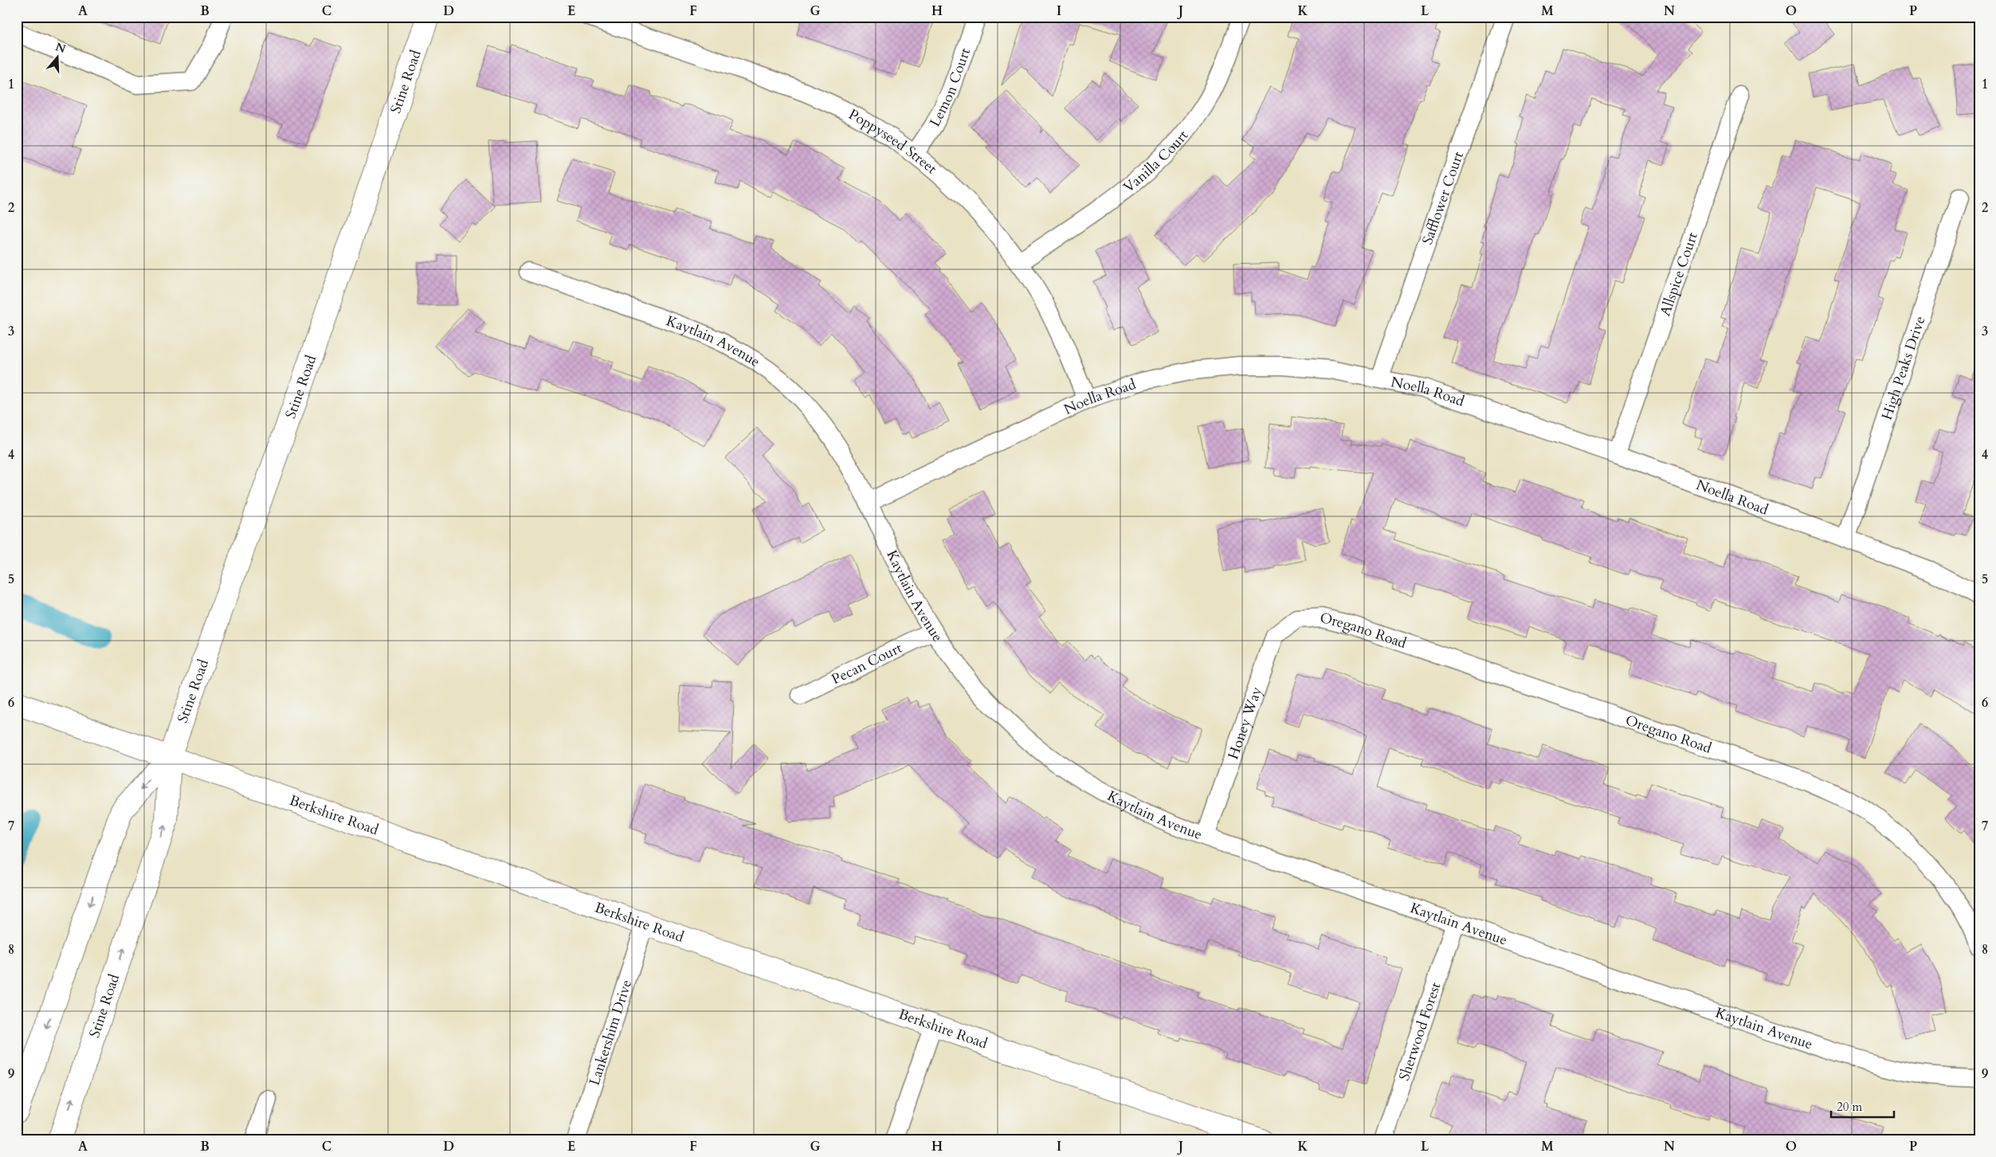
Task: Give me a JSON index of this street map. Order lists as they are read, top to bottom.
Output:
{
  "streets": {
    "main road": ["Stine Road", "Berkshire Road"],
    "street": [
      "Lemon Court",
      "Poppyseed Street",
      "Vanilla Court",
      "Safflower Court",
      "Allspice Court",
      "Kaytlain Avenue",
      "High Peaks Drive",
      "Noella Road",
      "Oregano Road",
      "Pecan Court",
      "Honey Way",
      "Lankershim Drive",
      "Sherwood Forest"
    ]
  },
  "crossings": [
    ["Stine Road", "Berkshire Road"],
    ["Lemon Court", "Poppyseed Street"],
    ["Poppyseed Street", "Vanilla Court"],
    ["Poppyseed Street", "Noella Road"],
    ["Safflower Court", "Noella Road"],
    ["Allspice Court", "Noella Road"],
    ["Kaytlain Avenue", "Noella Road"],
    ["Kaytlain Avenue", "Pecan Court"],
    ["Kaytlain Avenue", "Honey Way"],
    ["Kaytlain Avenue", "Sherwood Forest"],
    ["High Peaks Drive", "Noella Road"],
    ["Oregano Road", "Honey Way"],
    ["Berkshire Road", "Lankershim Drive"]
  ],
  "scale_bar": "20 m",
  "north": "top",
  "grid": {
    "columns": [
      "A",
      "B",
      "C",
      "D",
      "E",
      "F",
      "G",
      "H",
      "I",
      "J",
      "K",
      "L",
      "M",
      "N",
      "O",
      "P"
    ],
    "rows": [
      "1",
      "2",
      "3",
      "4",
      "5",
      "6",
      "7",
      "8",
      "9"
    ]
  }
}
